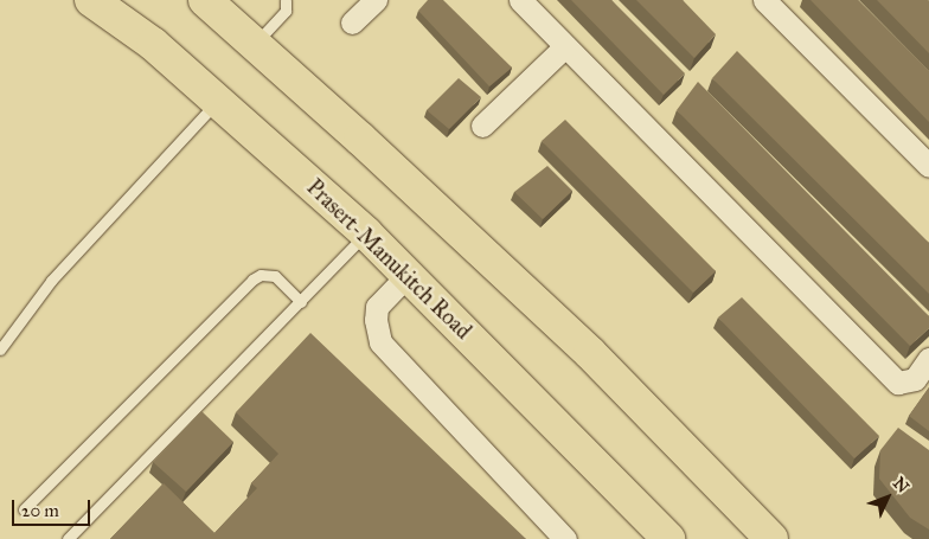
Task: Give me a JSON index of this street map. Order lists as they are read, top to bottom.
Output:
{
  "streets": {
    "main road": ["Prasert-Manukitch Road"]
  },
  "scale_bar": "20 m",
  "north": "top right"
}
